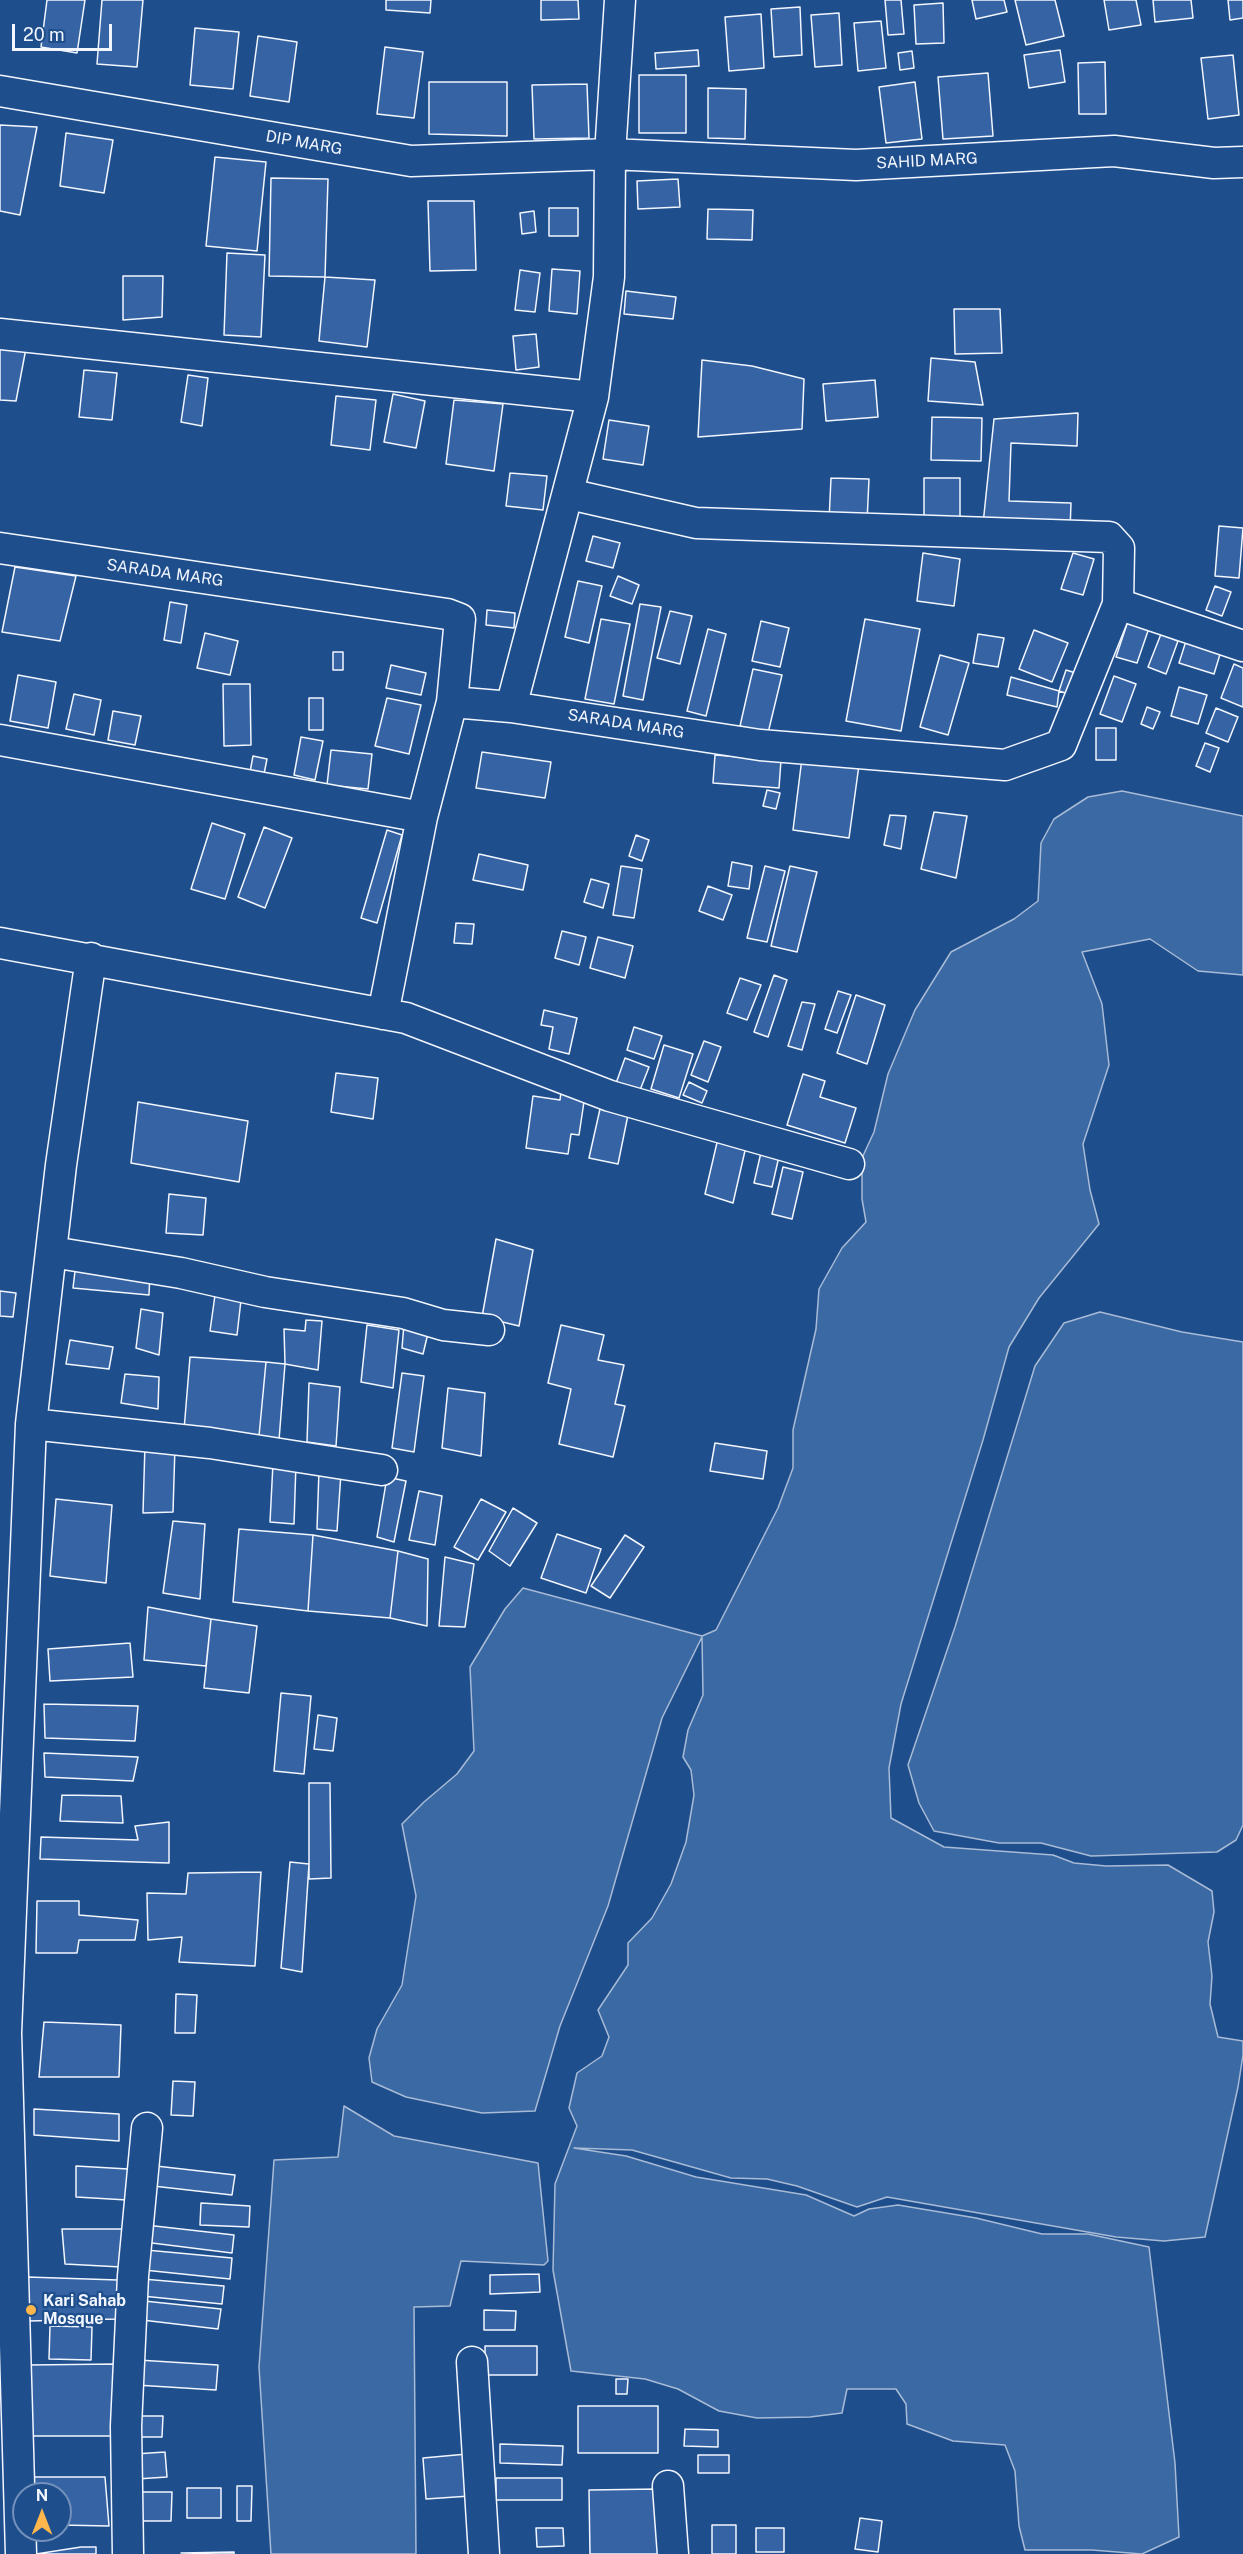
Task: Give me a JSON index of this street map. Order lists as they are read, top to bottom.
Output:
{
  "streets": {
    "street": ["DIP MARG", "SAHID MARG", "SARADA MARG"]
  },
  "crossings": [
    ["DIP MARG", "SAHID MARG"]
  ],
  "places": ["Kari Sahab Mosque"],
  "scale_bar": "20 m",
  "north": "top"
}
